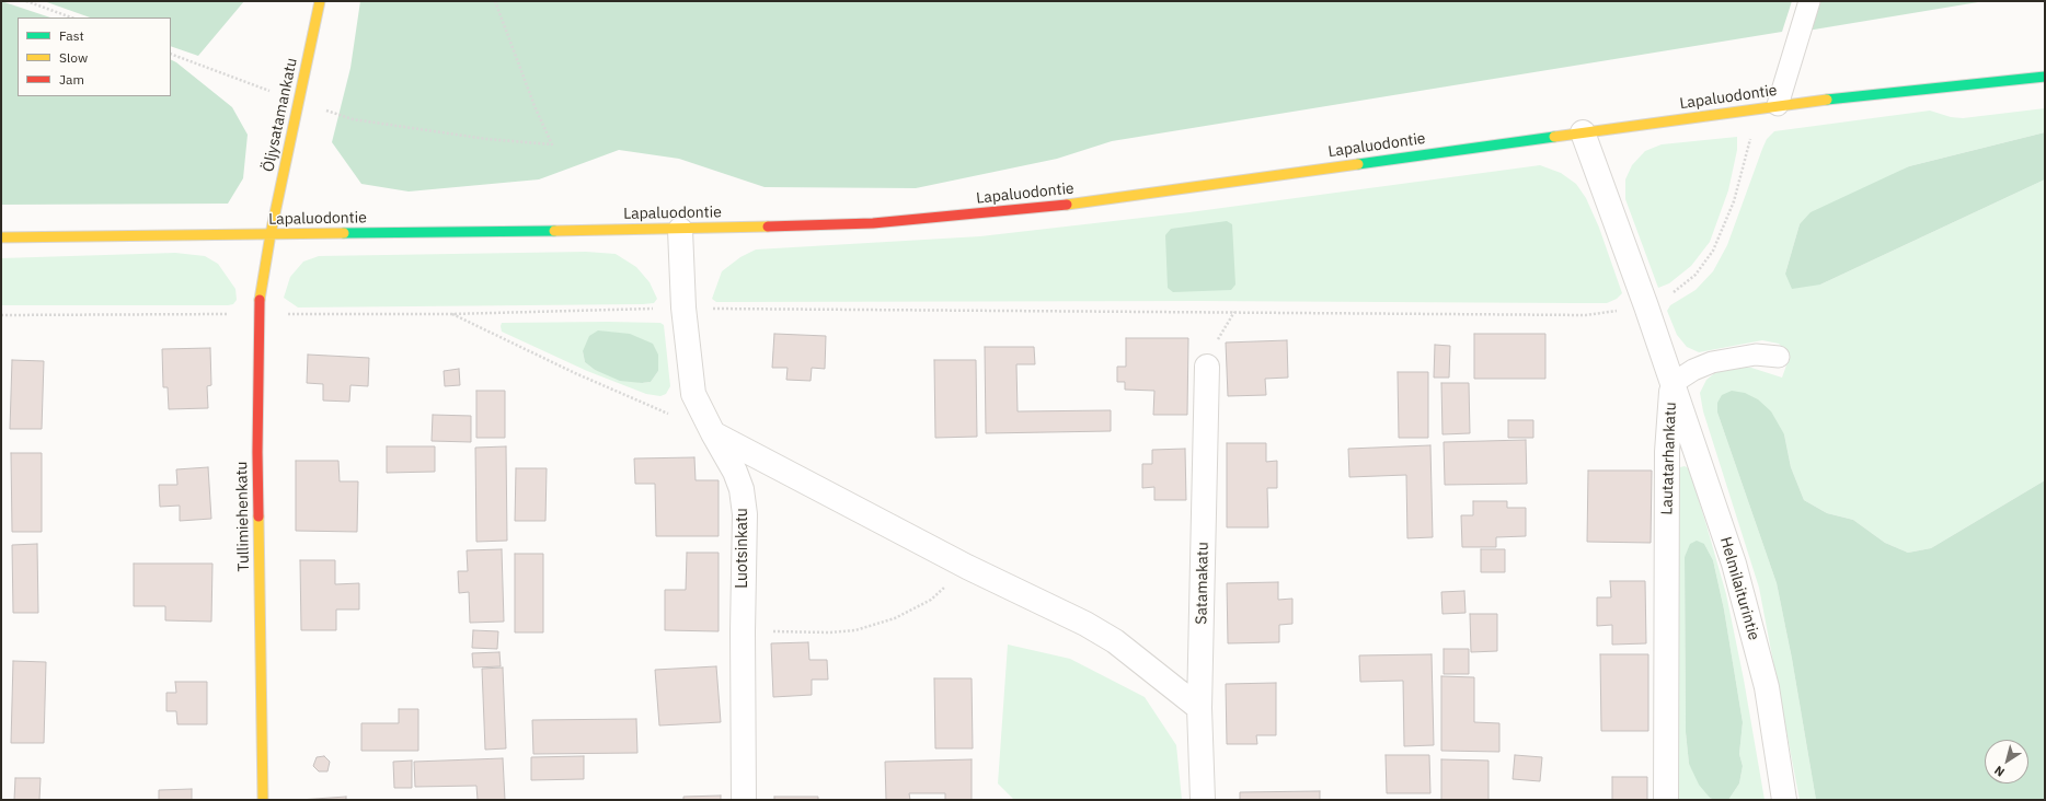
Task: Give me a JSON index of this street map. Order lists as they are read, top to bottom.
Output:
{
  "streets": {
    "street": [
      "Lapaluodontie",
      "Öljysatamankatu",
      "Lautatarhankatu",
      "Tullimiehenkatu",
      "Luotsinkatu",
      "Satamakatu",
      "Helmilaiturintie"
    ]
  },
  "crossings": [
    ["Lapaluodontie", "Öljysatamankatu"],
    ["Lapaluodontie", "Lautatarhankatu"],
    ["Lapaluodontie", "Tullimiehenkatu"],
    ["Lapaluodontie", "Luotsinkatu"],
    ["Öljysatamankatu", "Tullimiehenkatu"],
    ["Lautatarhankatu", "Helmilaiturintie"]
  ],
  "legend": ["Fast", "Slow", "Jam"],
  "north": "bottom left"
}
